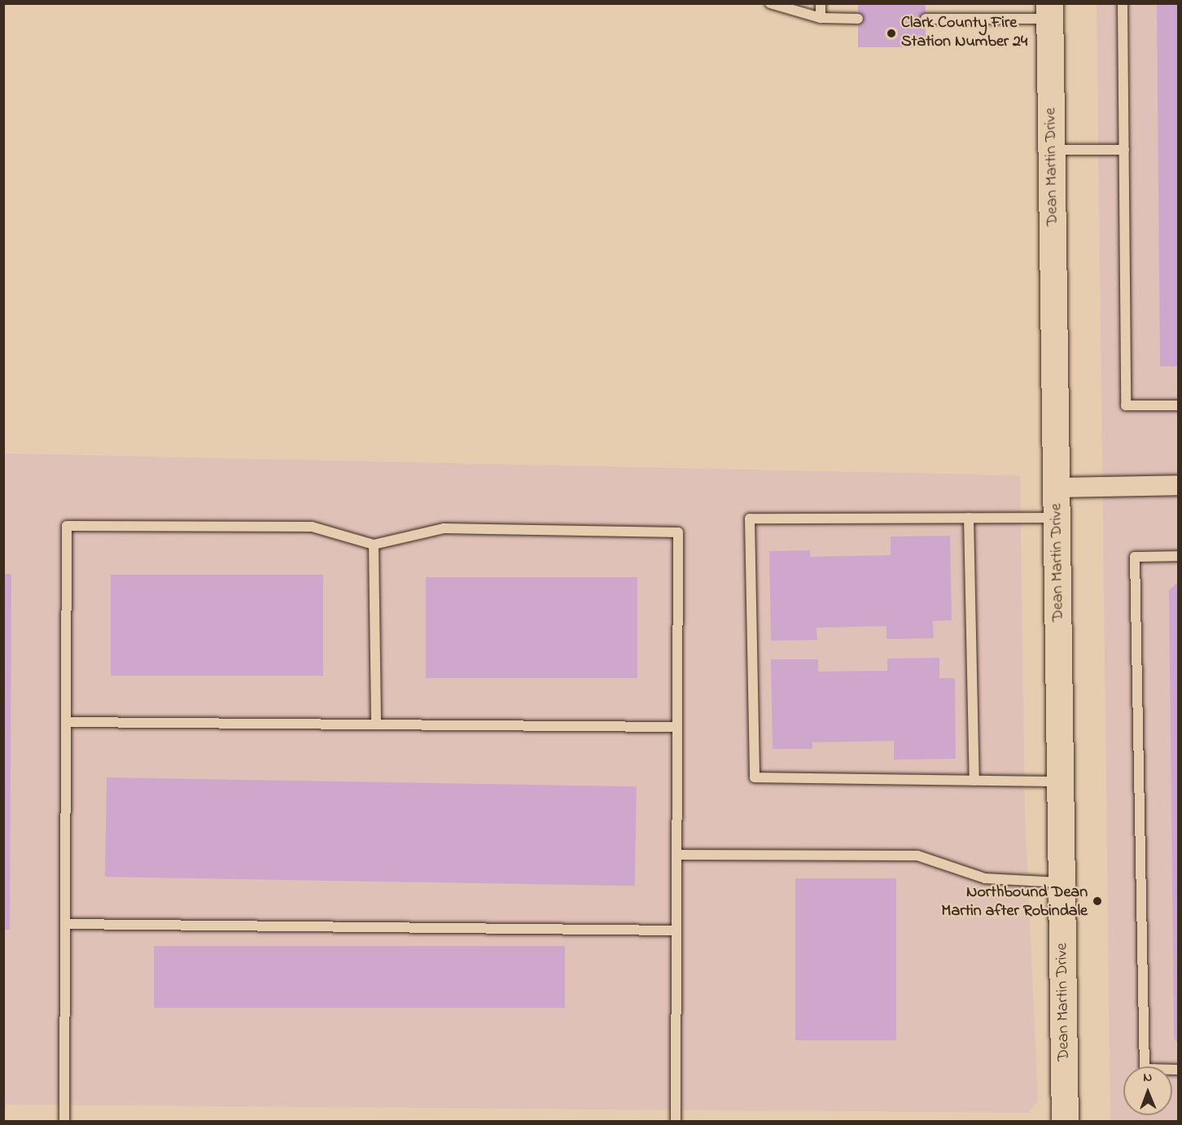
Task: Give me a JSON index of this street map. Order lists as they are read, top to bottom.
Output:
{
  "streets": {
    "main road": ["Dean Martin Drive"]
  },
  "places": ["Clark County Fire Station Number 24", "Northbound Dean Martin after Robindale"],
  "north": "top"
}
